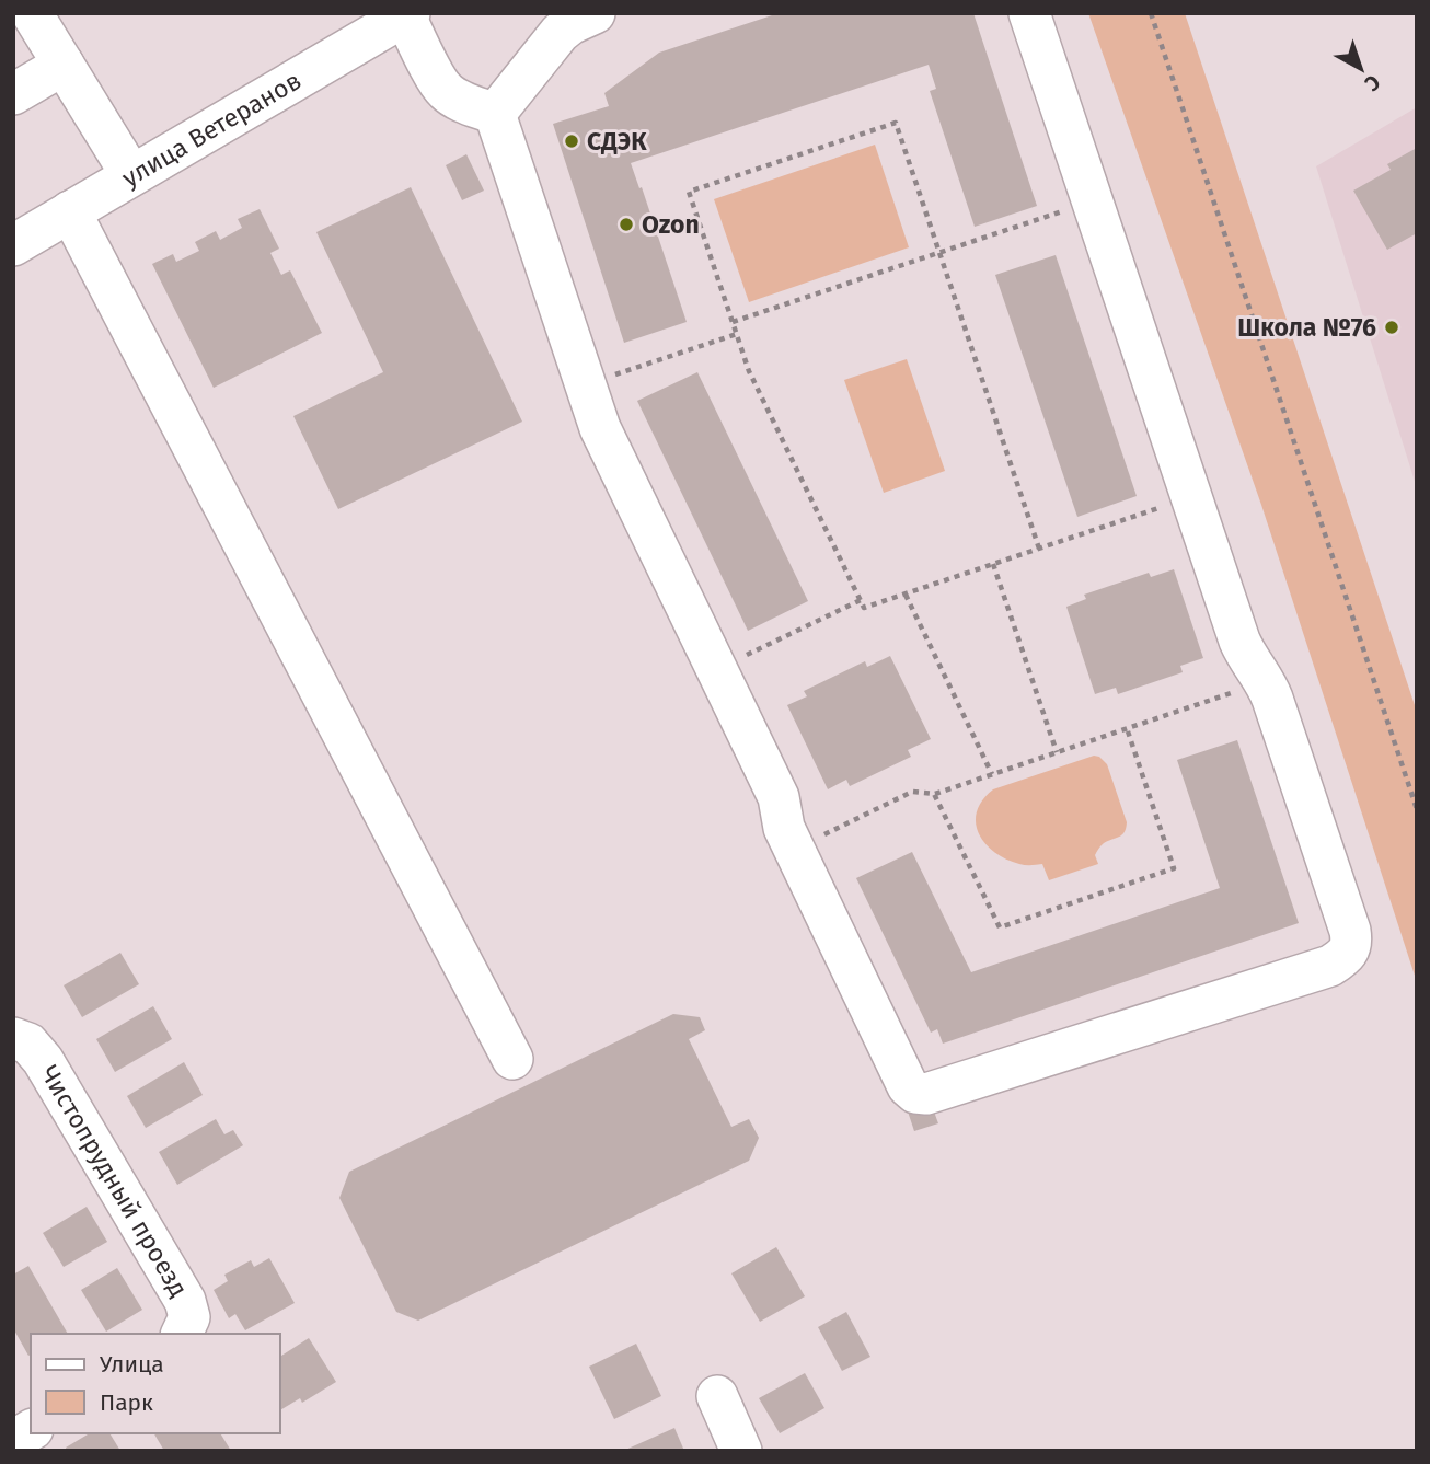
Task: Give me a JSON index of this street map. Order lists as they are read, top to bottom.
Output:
{
  "streets": {
    "street": ["улица Ветеранов", "Чистопрудный проезд"]
  },
  "places": ["СДЭК", "Ozon", "Школа №76"],
  "legend": ["Улица", "Парк"],
  "north": "bottom right"
}
